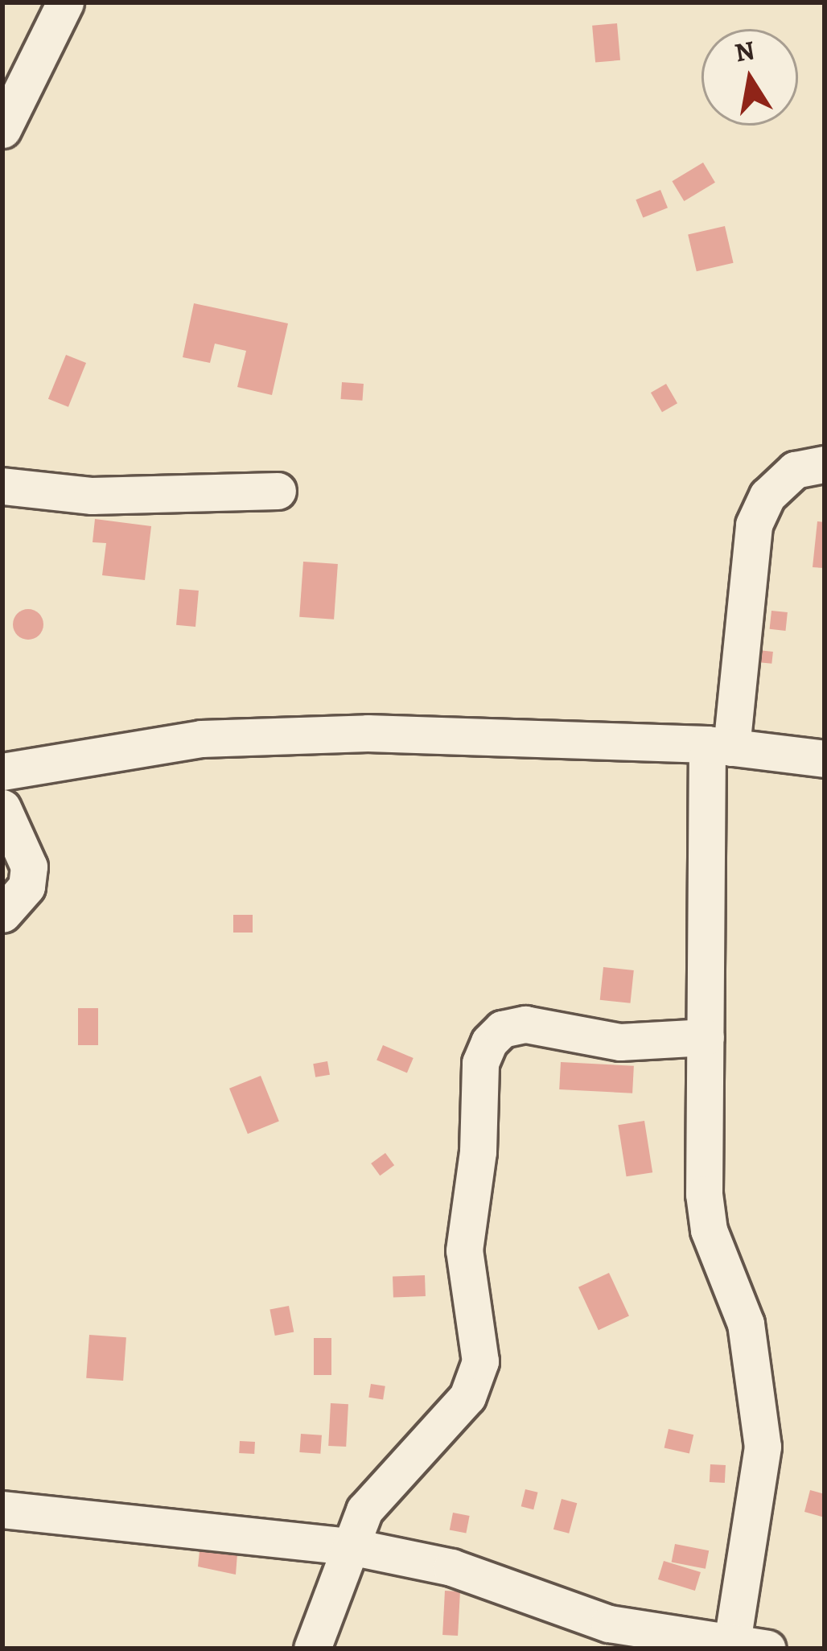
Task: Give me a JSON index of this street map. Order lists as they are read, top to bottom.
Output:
{
  "north": "top"
}
